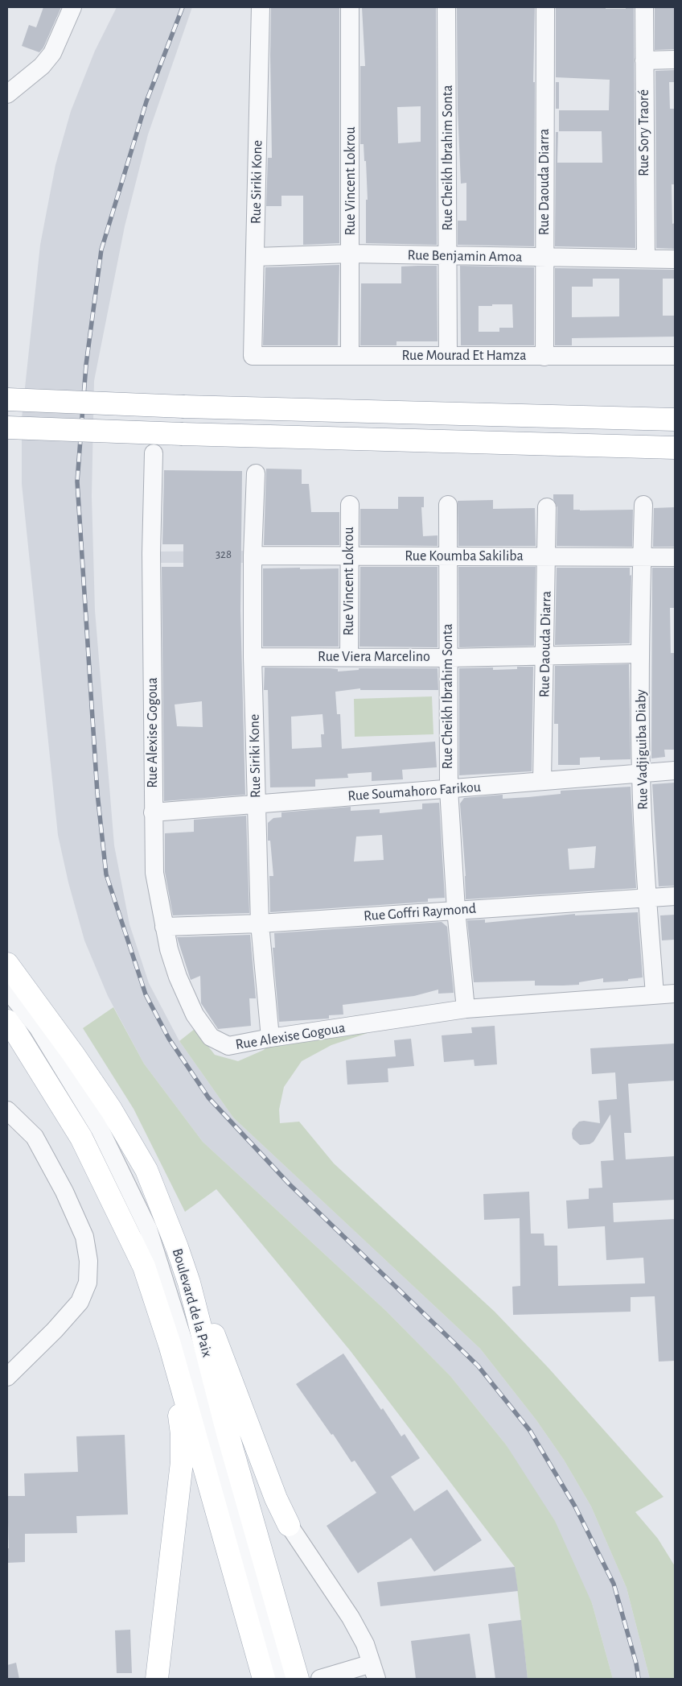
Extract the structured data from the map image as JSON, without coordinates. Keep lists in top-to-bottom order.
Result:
{
  "streets": {
    "main road": ["Boulevard de la Paix"],
    "street": [
      "Rue Sory Traoré",
      "Rue Cheikh Ibrahim Sonta",
      "Rue Vincent Lokrou",
      "Rue Siriki Kone",
      "Rue Daouda Diarra",
      "Rue Benjamin Amoa",
      "Rue Mourad Et Hamza",
      "Rue Koumba Sakiliba",
      "Rue Viera Marcelino",
      "Rue Alexise Gogoua",
      "Rue Vadjiguiba Diaby",
      "Rue Soumahoro Farikou",
      "Rue Goffri Raymond"
    ]
  },
  "crossings": [
    ["Rue Sory Traoré", "Rue Benjamin Amoa"],
    ["Rue Cheikh Ibrahim Sonta", "Rue Benjamin Amoa"],
    ["Rue Cheikh Ibrahim Sonta", "Rue Mourad Et Hamza"],
    ["Rue Cheikh Ibrahim Sonta", "Rue Koumba Sakiliba"],
    ["Rue Cheikh Ibrahim Sonta", "Rue Viera Marcelino"],
    ["Rue Cheikh Ibrahim Sonta", "Rue Alexise Gogoua"],
    ["Rue Cheikh Ibrahim Sonta", "Rue Soumahoro Farikou"],
    ["Rue Cheikh Ibrahim Sonta", "Rue Goffri Raymond"],
    ["Rue Vincent Lokrou", "Rue Benjamin Amoa"],
    ["Rue Vincent Lokrou", "Rue Mourad Et Hamza"],
    ["Rue Vincent Lokrou", "Rue Koumba Sakiliba"],
    ["Rue Vincent Lokrou", "Rue Viera Marcelino"],
    ["Rue Siriki Kone", "Rue Benjamin Amoa"],
    ["Rue Siriki Kone", "Rue Mourad Et Hamza"],
    ["Rue Siriki Kone", "Rue Koumba Sakiliba"],
    ["Rue Siriki Kone", "Rue Viera Marcelino"],
    ["Rue Siriki Kone", "Rue Alexise Gogoua"],
    ["Rue Siriki Kone", "Rue Soumahoro Farikou"],
    ["Rue Siriki Kone", "Rue Goffri Raymond"],
    ["Rue Daouda Diarra", "Rue Benjamin Amoa"],
    ["Rue Daouda Diarra", "Rue Mourad Et Hamza"],
    ["Rue Daouda Diarra", "Rue Koumba Sakiliba"],
    ["Rue Daouda Diarra", "Rue Viera Marcelino"],
    ["Rue Daouda Diarra", "Rue Soumahoro Farikou"],
    ["Rue Koumba Sakiliba", "Rue Vadjiguiba Diaby"],
    ["Rue Viera Marcelino", "Rue Vadjiguiba Diaby"],
    ["Rue Alexise Gogoua", "Rue Vadjiguiba Diaby"],
    ["Rue Alexise Gogoua", "Rue Soumahoro Farikou"],
    ["Rue Alexise Gogoua", "Rue Goffri Raymond"],
    ["Rue Vadjiguiba Diaby", "Rue Soumahoro Farikou"],
    ["Rue Vadjiguiba Diaby", "Rue Goffri Raymond"]
  ],
  "house_numbers": ["328"]
}
